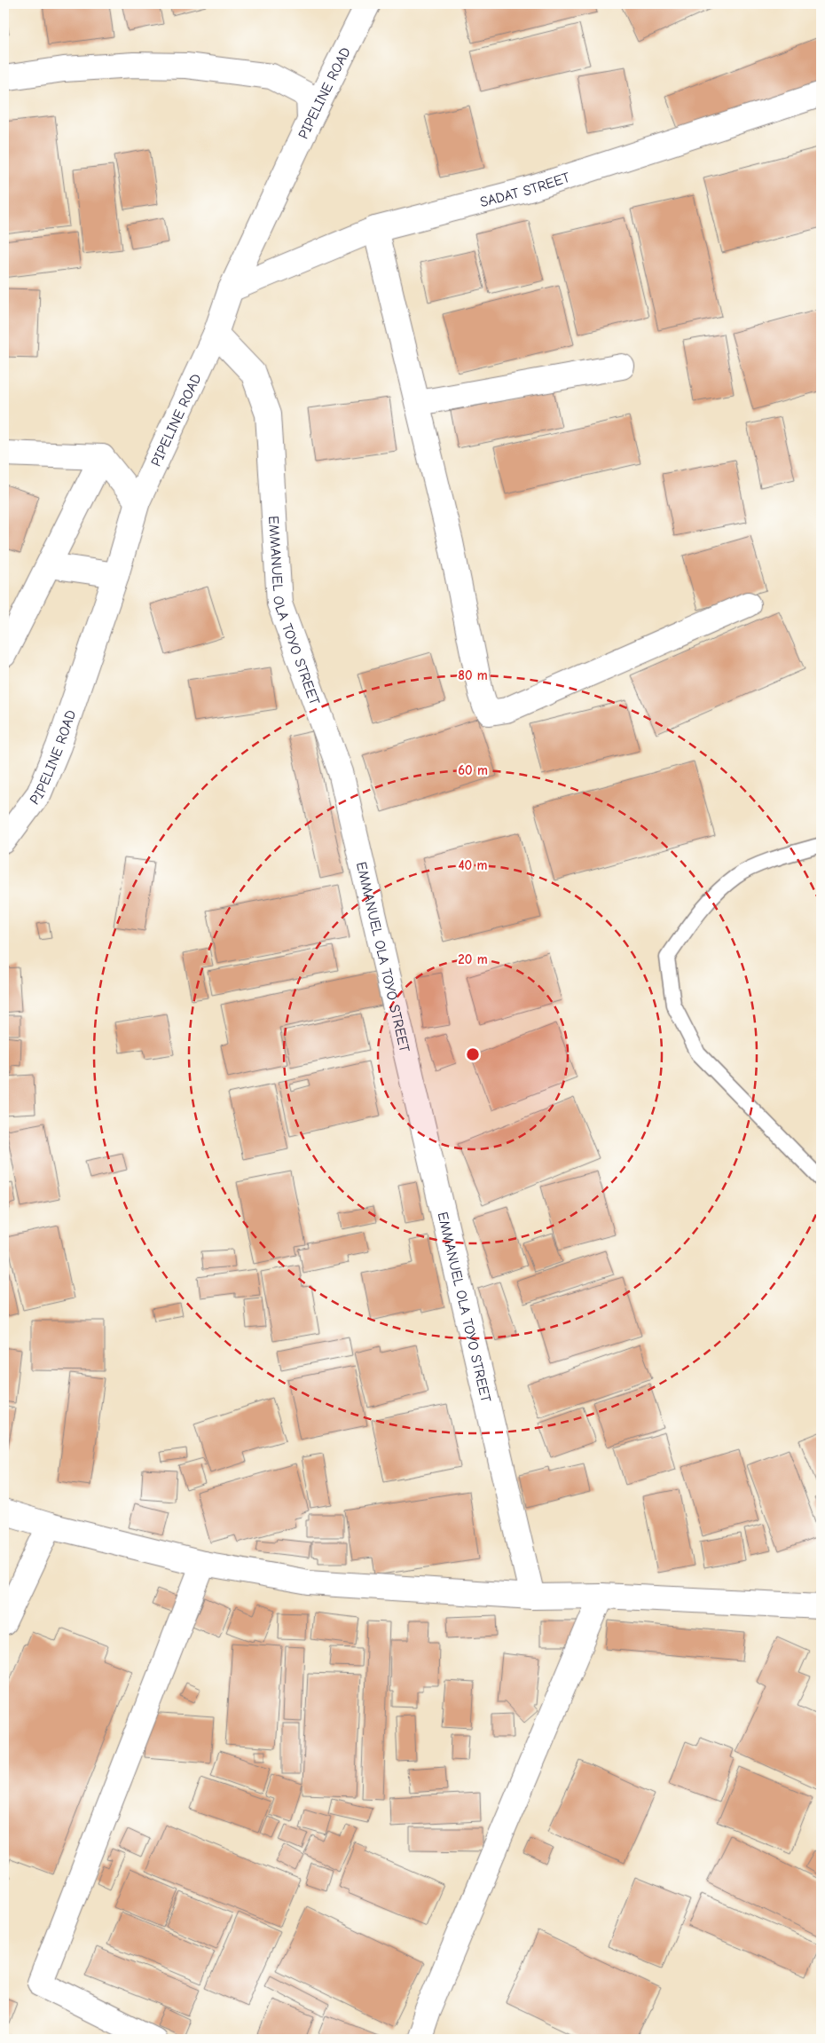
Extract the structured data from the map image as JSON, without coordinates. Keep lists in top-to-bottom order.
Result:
{
  "streets": {
    "street": ["PIPELINE ROAD", "SADAT STREET", "EMMANUEL OLA TOYO STREET"]
  },
  "crossings": [
    ["PIPELINE ROAD", "SADAT STREET"],
    ["PIPELINE ROAD", "EMMANUEL OLA TOYO STREET"]
  ],
  "rings": [
    "80 m",
    "60 m",
    "40 m",
    "20 m"
  ]
}
